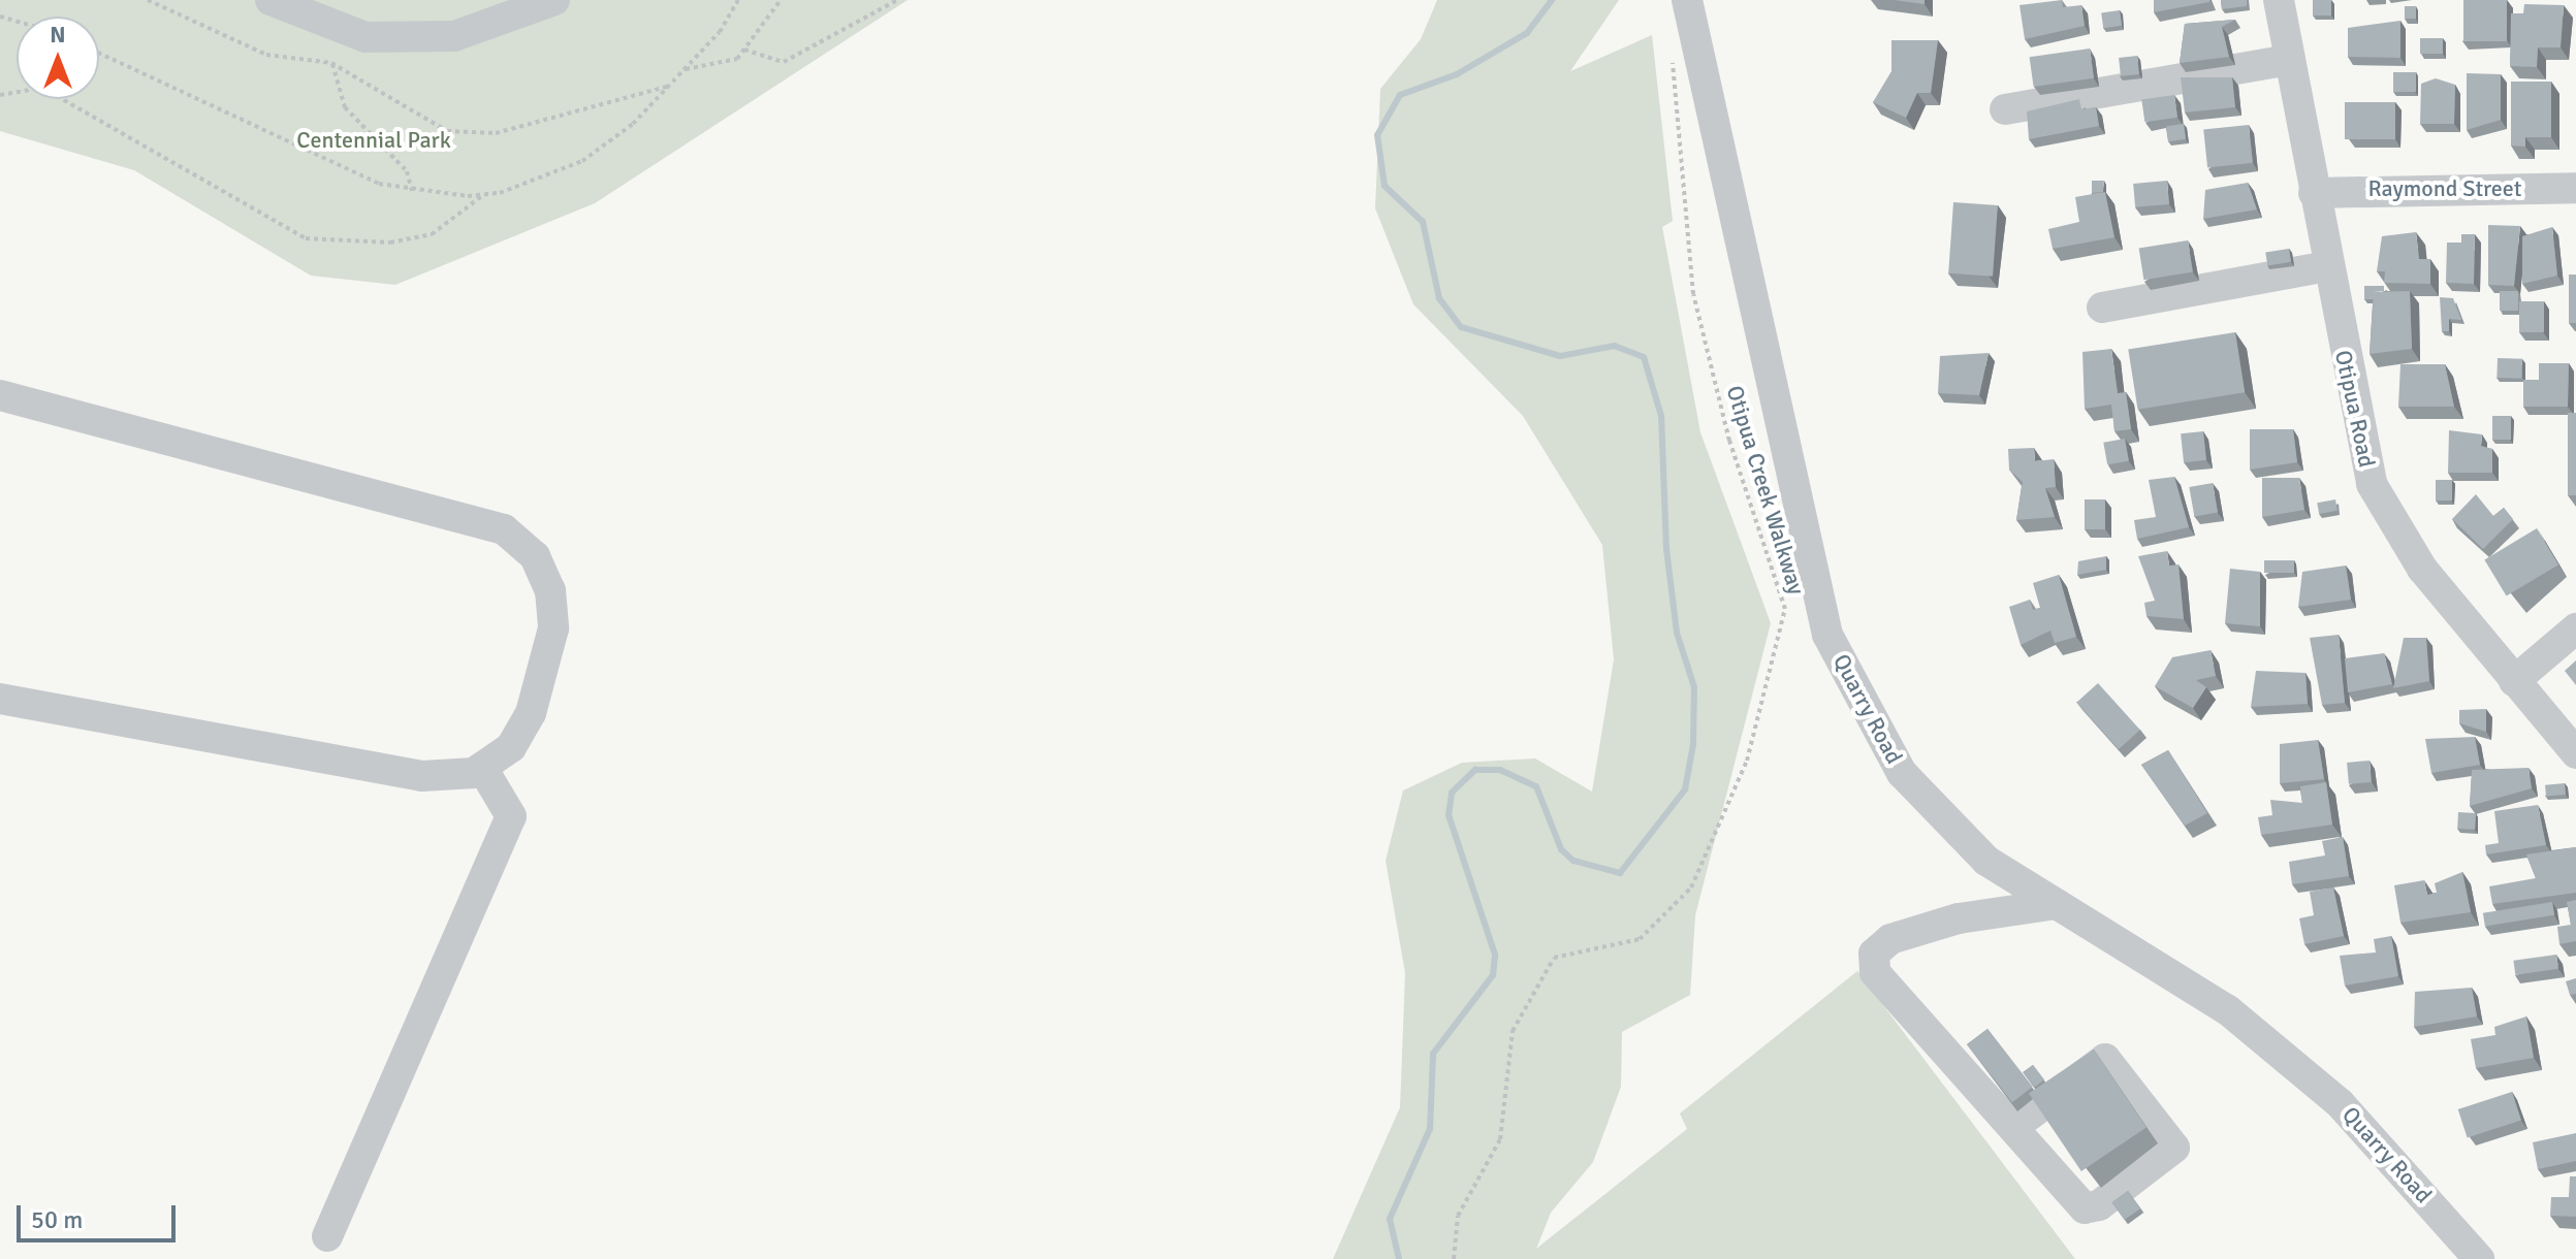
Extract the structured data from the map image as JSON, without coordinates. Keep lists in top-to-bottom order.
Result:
{
  "streets": {
    "street": ["Raymond Street", "Otipua Road", "Quarry Road"],
    "path": ["Otipua Creek Walkway"]
  },
  "crossings": [
    ["Raymond Street", "Otipua Road"]
  ],
  "parks": ["Centennial Park"],
  "scale_bar": "50 m",
  "north": "top"
}
